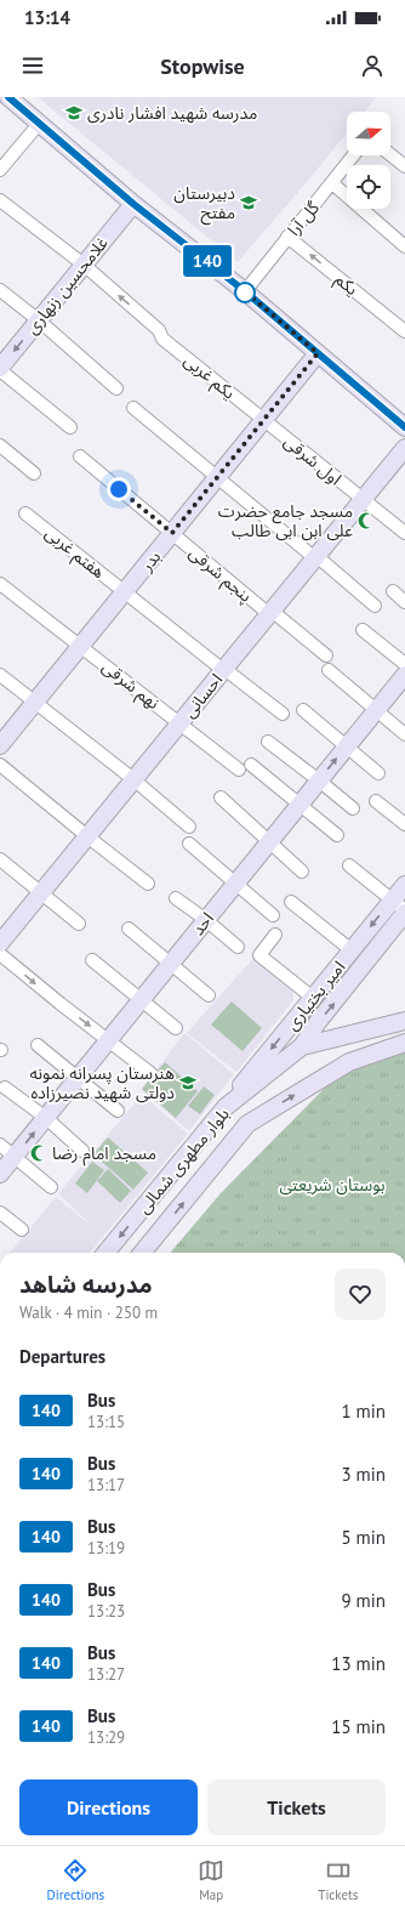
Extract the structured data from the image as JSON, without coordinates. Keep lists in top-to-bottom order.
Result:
{
  "streets": {
    "street": [
      "گل آرا",
      "یکم",
      "غلامحسین زنهاری",
      "یکم غربی",
      "اول شرقی",
      "هفتم غربی",
      "بدر",
      "پنجم شرقی",
      "نهم شرقی",
      "احسانی",
      "احد",
      "امیر بختیاری",
      "بلوار مطهری شمالی"
    ]
  },
  "crossings": [
    ["گل آرا", "یکم"],
    ["غلامحسین زنهاری", "یکم غربی"],
    ["یکم غربی", "اول شرقی"],
    ["یکم غربی", "بدر"],
    ["اول شرقی", "بدر"],
    ["اول شرقی", "احسانی"],
    ["هفتم غربی", "بدر"],
    ["هفتم غربی", "احسانی"],
    ["بدر", "پنجم شرقی"],
    ["بدر", "نهم شرقی"],
    ["پنجم شرقی", "احسانی"],
    ["نهم شرقی", "احسانی"],
    ["امیر بختیاری", "بلوار مطهری شمالی"]
  ],
  "parks": ["بوستان شریعتی"],
  "places": {
    "school or university": ["مدرسه شهید افشار نادری", "دبیرستان مفتح", "هنرستان پسرانه نمونه دولتی شهید نصیرزاده"],
    "mosque": ["مسجد جامع حضرت علی ابن ابی طالب", "مسجد امام رضا"]
  },
  "lines": ["bus line 140"],
  "north": "right",
  "page": {
    "status": "13:14",
    "header": "Stopwise",
    "on_map": "140",
    "heading": [
      ["مدرسه شاهد", "Walk · 4 min · 250 m"],
      "Departures"
    ],
    "list": [
      {
        "mark": "140",
        "name": "Bus",
        "note": "13:15",
        "value": "1 min"
      },
      {
        "mark": "140",
        "name": "Bus",
        "note": "13:17",
        "value": "3 min"
      },
      {
        "mark": "140",
        "name": "Bus",
        "note": "13:19",
        "value": "5 min"
      },
      {
        "mark": "140",
        "name": "Bus",
        "note": "13:23",
        "value": "9 min"
      },
      {
        "mark": "140",
        "name": "Bus",
        "note": "13:27",
        "value": "13 min"
      },
      {
        "mark": "140",
        "name": "Bus",
        "note": "13:29",
        "value": "15 min"
      }
    ],
    "buttons": ["Directions", "Tickets"],
    "tabs": ["Directions", "Map", "Tickets"]
  }
}
